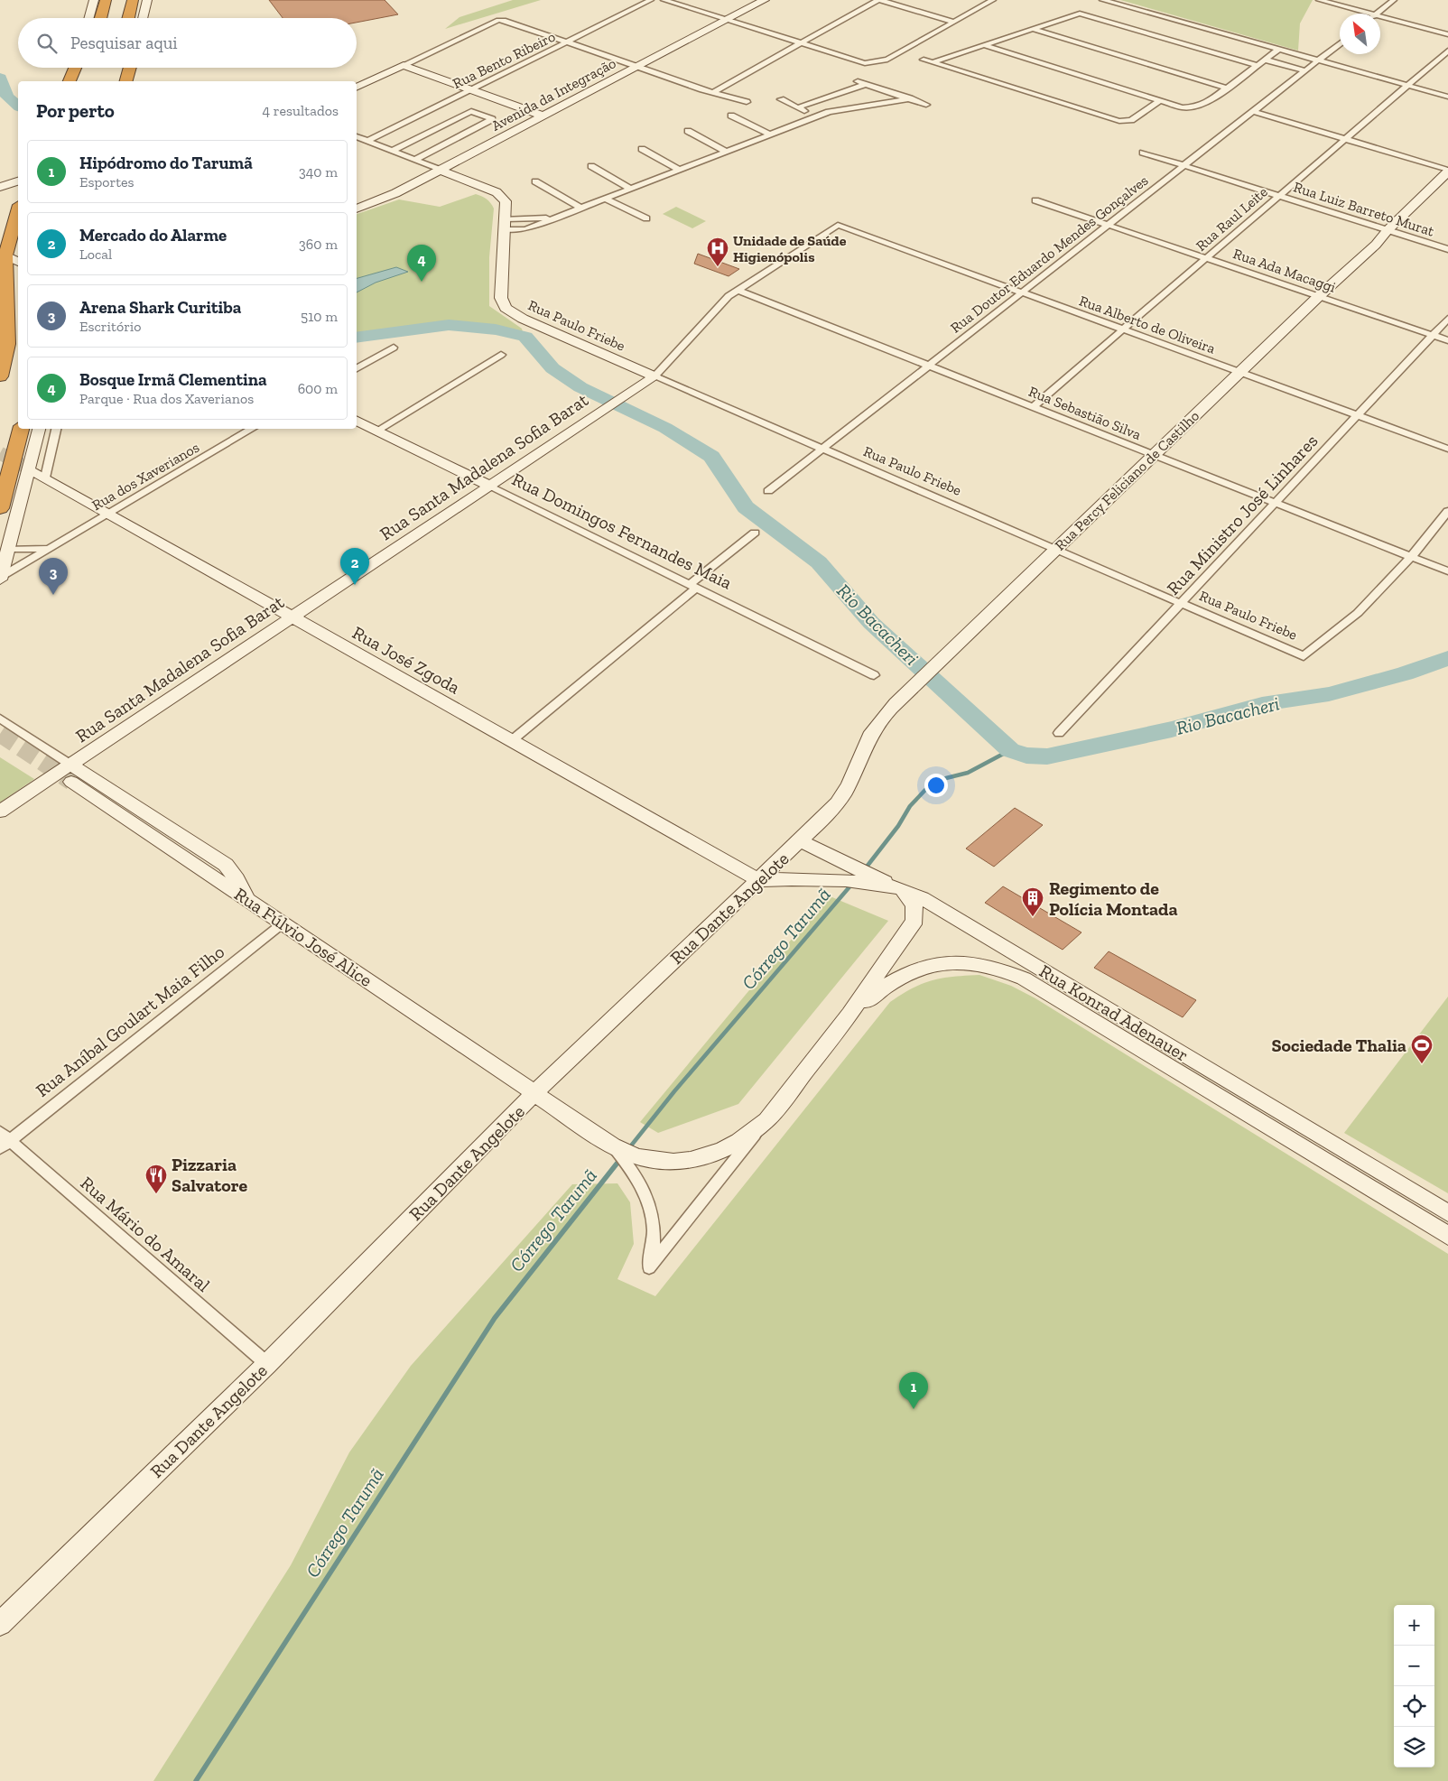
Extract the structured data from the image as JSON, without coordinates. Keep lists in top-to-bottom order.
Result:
{
  "streets": {
    "main road": [
      "Avenida da Integração",
      "Rua Paulo Friebe",
      "Rua Santa Madalena Sofia Barat",
      "Rua Percy Feliciano de Castilho",
      "Rua Domingos Fernandes Maia",
      "Rua José Zgoda",
      "Rua Dante Angelote",
      "Rua Fúlvio José Alice",
      "Rua Konrad Adenauer"
    ],
    "street": [
      "Rua Bento Ribeiro",
      "Rua Luiz Barreto Murat",
      "Rua Raul Leite",
      "Rua Doutor Eduardo Mendes Gonçalves",
      "Rua Ada Macaggi",
      "Rua Alberto de Oliveira",
      "Rua Sebastião Silva",
      "Rua dos Xaverianos",
      "Rua Ministro José Linhares",
      "Rua Aníbal Goulart Maia Filho",
      "Rua Mário do Amaral"
    ]
  },
  "crossings": [
    ["Rua Luiz Barreto Murat", "Rua Raul Leite"],
    ["Rua Luiz Barreto Murat", "Rua Doutor Eduardo Mendes Gonçalves"],
    ["Rua Luiz Barreto Murat", "Rua Percy Feliciano de Castilho"],
    ["Rua Raul Leite", "Rua Ada Macaggi"],
    ["Rua Raul Leite", "Rua Alberto de Oliveira"],
    ["Rua Raul Leite", "Rua Sebastião Silva"],
    ["Rua Doutor Eduardo Mendes Gonçalves", "Rua Ada Macaggi"],
    ["Rua Doutor Eduardo Mendes Gonçalves", "Rua Alberto de Oliveira"],
    ["Rua Doutor Eduardo Mendes Gonçalves", "Rua Paulo Friebe"],
    ["Rua Doutor Eduardo Mendes Gonçalves", "Rua Sebastião Silva"],
    ["Rua Ada Macaggi", "Rua Percy Feliciano de Castilho"],
    ["Rua Ada Macaggi", "Rua Ministro José Linhares"],
    ["Rua Alberto de Oliveira", "Rua Santa Madalena Sofia Barat"],
    ["Rua Alberto de Oliveira", "Rua Percy Feliciano de Castilho"],
    ["Rua Alberto de Oliveira", "Rua Ministro José Linhares"],
    ["Rua Paulo Friebe", "Rua Sebastião Silva"],
    ["Rua Paulo Friebe", "Rua Santa Madalena Sofia Barat"],
    ["Rua Paulo Friebe", "Rua Percy Feliciano de Castilho"],
    ["Rua Paulo Friebe", "Rua Ministro José Linhares"],
    ["Rua Sebastião Silva", "Rua Santa Madalena Sofia Barat"],
    ["Rua Sebastião Silva", "Rua Percy Feliciano de Castilho"],
    ["Rua Sebastião Silva", "Rua Ministro José Linhares"],
    ["Rua Santa Madalena Sofia Barat", "Rua Domingos Fernandes Maia"],
    ["Rua Santa Madalena Sofia Barat", "Rua José Zgoda"],
    ["Rua dos Xaverianos", "Rua José Zgoda"],
    ["Rua Percy Feliciano de Castilho", "Rua Dante Angelote"],
    ["Rua José Zgoda", "Rua Dante Angelote"],
    ["Rua José Zgoda", "Rua Konrad Adenauer"],
    ["Rua Dante Angelote", "Rua Fúlvio José Alice"],
    ["Rua Dante Angelote", "Rua Konrad Adenauer"],
    ["Rua Dante Angelote", "Rua Mário do Amaral"],
    ["Rua Fúlvio José Alice", "Rua Aníbal Goulart Maia Filho"],
    ["Rua Aníbal Goulart Maia Filho", "Rua Mário do Amaral"]
  ],
  "water": ["Rio Bacacheri", "Córrego Tarumã"],
  "places": {
    "hospital": ["Unidade de Saúde Higienópolis"],
    "building": ["Regimento de Polícia Montada"],
    "sports": ["Sociedade Thalia"],
    "restaurant": ["Pizzaria Salvatore"]
  },
  "north": "top left",
  "page": {
    "search": "Pesquisar aqui",
    "heading": ["Por perto", "4 resultados"],
    "list": [
      {
        "mark": "1",
        "name": "Hipódromo do Tarumã",
        "note": "Esportes",
        "value": "340 m"
      },
      {
        "mark": "2",
        "name": "Mercado do Alarme",
        "note": "Local",
        "value": "360 m"
      },
      {
        "mark": "3",
        "name": "Arena Shark Curitiba",
        "note": "Escritório",
        "value": "510 m"
      },
      {
        "mark": "4",
        "name": "Bosque Irmã Clementina",
        "note": "Parque · Rua dos Xaverianos",
        "value": "600 m"
      }
    ],
    "pins": [
      "4",
      "2",
      "3",
      "1"
    ],
    "map_buttons": ["+", "−"]
  }
}
